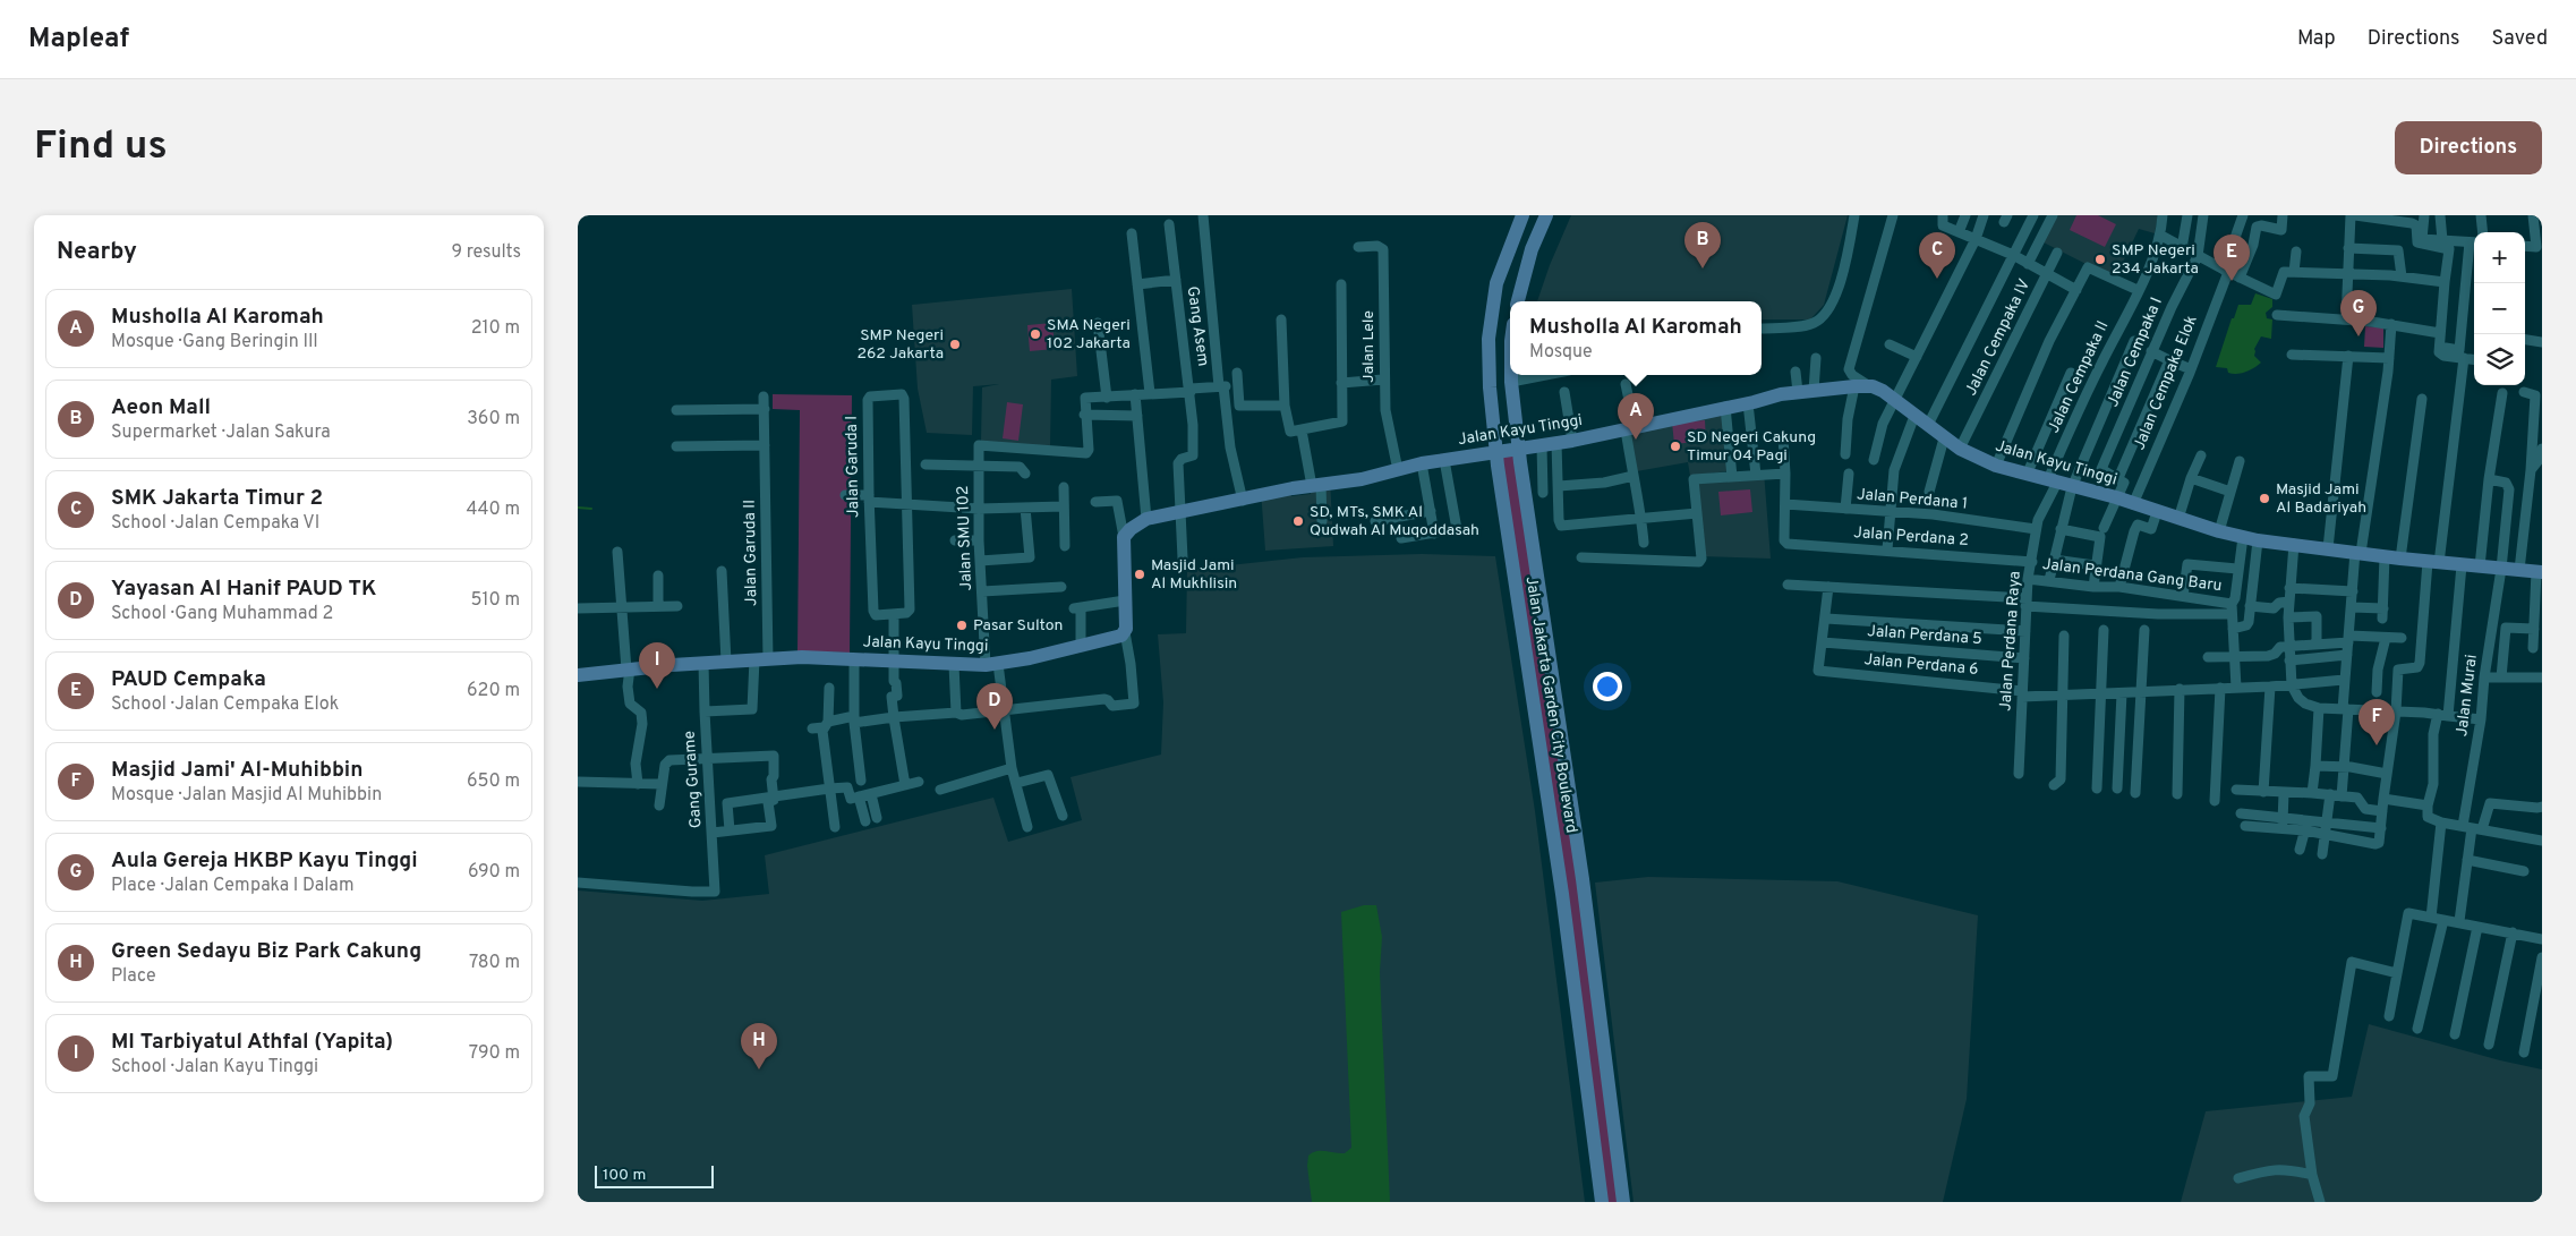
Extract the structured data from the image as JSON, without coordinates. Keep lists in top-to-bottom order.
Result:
{
  "streets": {
    "street": [
      "Gang Asem",
      "Jalan Cempaka IV",
      "Jalan Lele",
      "Jalan Cempaka I",
      "Jalan Cempaka II",
      "Jalan Cempaka Elok",
      "Jalan Kayu Tinggi",
      "Jalan Garuda I",
      "Jalan Perdana 1",
      "Jalan Perdana 2",
      "Jalan SMU 102",
      "Jalan Garuda II",
      "Jalan Perdana Gang Baru",
      "Jalan Perdana 5",
      "Jalan Perdana Raya",
      "Jalan Perdana 6",
      "Jalan Murai",
      "Jalan Jakarta Garden City Boulevard",
      "Gang Gurame"
    ]
  },
  "crossings": [
    ["Gang Asem", "Jalan Kayu Tinggi"],
    ["Jalan Cempaka IV", "Jalan Kayu Tinggi"],
    ["Jalan Lele", "Jalan Kayu Tinggi"],
    ["Jalan Cempaka II", "Jalan Kayu Tinggi"],
    ["Jalan Cempaka II", "Jalan Perdana Raya"],
    ["Jalan Cempaka Elok", "Jalan Kayu Tinggi"],
    ["Jalan Kayu Tinggi", "Jalan SMU 102"],
    ["Jalan Kayu Tinggi", "Jalan Garuda II"],
    ["Jalan Kayu Tinggi", "Jalan Perdana Raya"],
    ["Jalan Kayu Tinggi", "Jalan Murai"],
    ["Jalan Kayu Tinggi", "Gang Gurame"],
    ["Jalan Perdana 1", "Jalan Perdana 2"],
    ["Jalan Perdana 1", "Jalan Perdana Raya"],
    ["Jalan Perdana 2", "Jalan Perdana Raya"],
    ["Jalan Garuda II", "Gang Gurame"],
    ["Jalan Perdana Gang Baru", "Jalan Perdana Raya"],
    ["Jalan Perdana 5", "Jalan Perdana Raya"],
    ["Jalan Perdana 5", "Jalan Perdana 6"],
    ["Jalan Perdana Raya", "Jalan Perdana 6"]
  ],
  "places": [
    "SMP Negeri 234 Jakarta",
    "SMA Negeri 102 Jakarta",
    "SMP Negeri 262 Jakarta",
    "SD Negeri Cakung Timur 04 Pagi",
    "Masjid Jami Al Badariyah",
    "SD, MTs, SMK Al Qudwah Al Muqoddasah",
    "Masjid Jami Al Mukhlisin",
    "Pasar Sulton"
  ],
  "scale_bar": "100 m",
  "page": {
    "header": "Mapleaf",
    "nav": ["Map", "Directions", "Saved"],
    "buttons": "Directions",
    "title": "Find us",
    "heading": ["Nearby", "9 results"],
    "pins": [
      "B",
      "C",
      "E",
      "G",
      "A",
      "I",
      "D",
      "F",
      "H"
    ],
    "map_buttons": ["+", "−"],
    "list": [
      {
        "mark": "A",
        "name": "Musholla Al Karomah",
        "note": "Mosque · Gang Beringin III",
        "value": "210 m"
      },
      {
        "mark": "B",
        "name": "Aeon Mall",
        "note": "Supermarket · Jalan Sakura",
        "value": "360 m"
      },
      {
        "mark": "C",
        "name": "SMK Jakarta Timur 2",
        "note": "School · Jalan Cempaka VI",
        "value": "440 m"
      },
      {
        "mark": "D",
        "name": "Yayasan Al Hanif PAUD TK",
        "note": "School · Gang Muhammad 2",
        "value": "510 m"
      },
      {
        "mark": "E",
        "name": "PAUD Cempaka",
        "note": "School · Jalan Cempaka Elok",
        "value": "620 m"
      },
      {
        "mark": "F",
        "name": "Masjid Jami' Al-Muhibbin",
        "note": "Mosque · Jalan Masjid Al Muhibbin",
        "value": "650 m"
      },
      {
        "mark": "G",
        "name": "Aula Gereja HKBP Kayu Tinggi",
        "note": "Place · Jalan Cempaka I Dalam",
        "value": "690 m"
      },
      {
        "mark": "H",
        "name": "Green Sedayu Biz Park Cakung",
        "note": "Place",
        "value": "780 m"
      },
      {
        "mark": "I",
        "name": "MI Tarbiyatul Athfal (Yapita)",
        "note": "School · Jalan Kayu Tinggi",
        "value": "790 m"
      }
    ],
    "popup": ["Musholla Al Karomah", "Mosque"],
    "scale": "100 m"
  }
}
